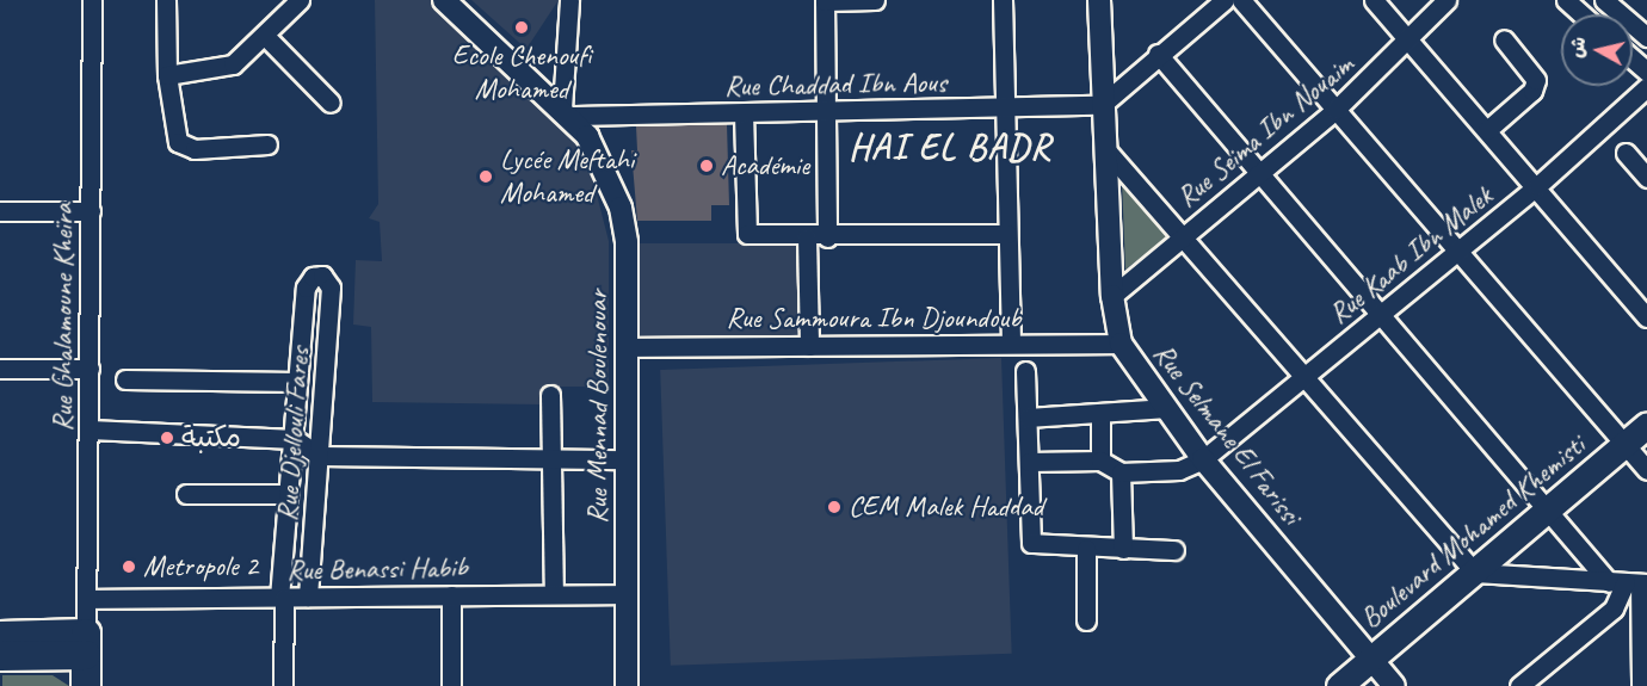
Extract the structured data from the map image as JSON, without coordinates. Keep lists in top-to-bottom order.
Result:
{
  "streets": {
    "main road": ["Boulevard Mohamed Khemisti"],
    "street": [
      "Rue Chaddad Ibn Aous",
      "Rue Seima Ibn Nouaim",
      "Rue Kaab Ibn Malek",
      "Rue Ghalamoune Kheïra",
      "Rue Sammoura Ibn Djoundoub",
      "Rue Mennad Boulenouar",
      "Rue Djellouli Fares",
      "Rue Selmane El Farissi",
      "Rue Benassi Habib"
    ]
  },
  "crossings": [
    ["Rue Chaddad Ibn Aous", "Rue Mennad Boulenouar"],
    ["Rue Chaddad Ibn Aous", "Rue Selmane El Farissi"],
    ["Rue Seima Ibn Nouaim", "Rue Selmane El Farissi"],
    ["Rue Kaab Ibn Malek", "Rue Selmane El Farissi"],
    ["Rue Ghalamoune Kheïra", "Rue Benassi Habib"],
    ["Rue Sammoura Ibn Djoundoub", "Rue Mennad Boulenouar"],
    ["Rue Sammoura Ibn Djoundoub", "Rue Selmane El Farissi"],
    ["Rue Mennad Boulenouar", "Rue Benassi Habib"],
    ["Rue Djellouli Fares", "Rue Benassi Habib"],
    ["Rue Selmane El Farissi", "Boulevard Mohamed Khemisti"]
  ],
  "districts": ["HAI EL BADR"],
  "places": [
    "Ecole Chenoufi Mohamed",
    "Académie",
    "Lycée Meftahi Mohamed",
    "مكتبة",
    "CEM Malek Haddad",
    "Metropole 2"
  ],
  "north": "left"
}
